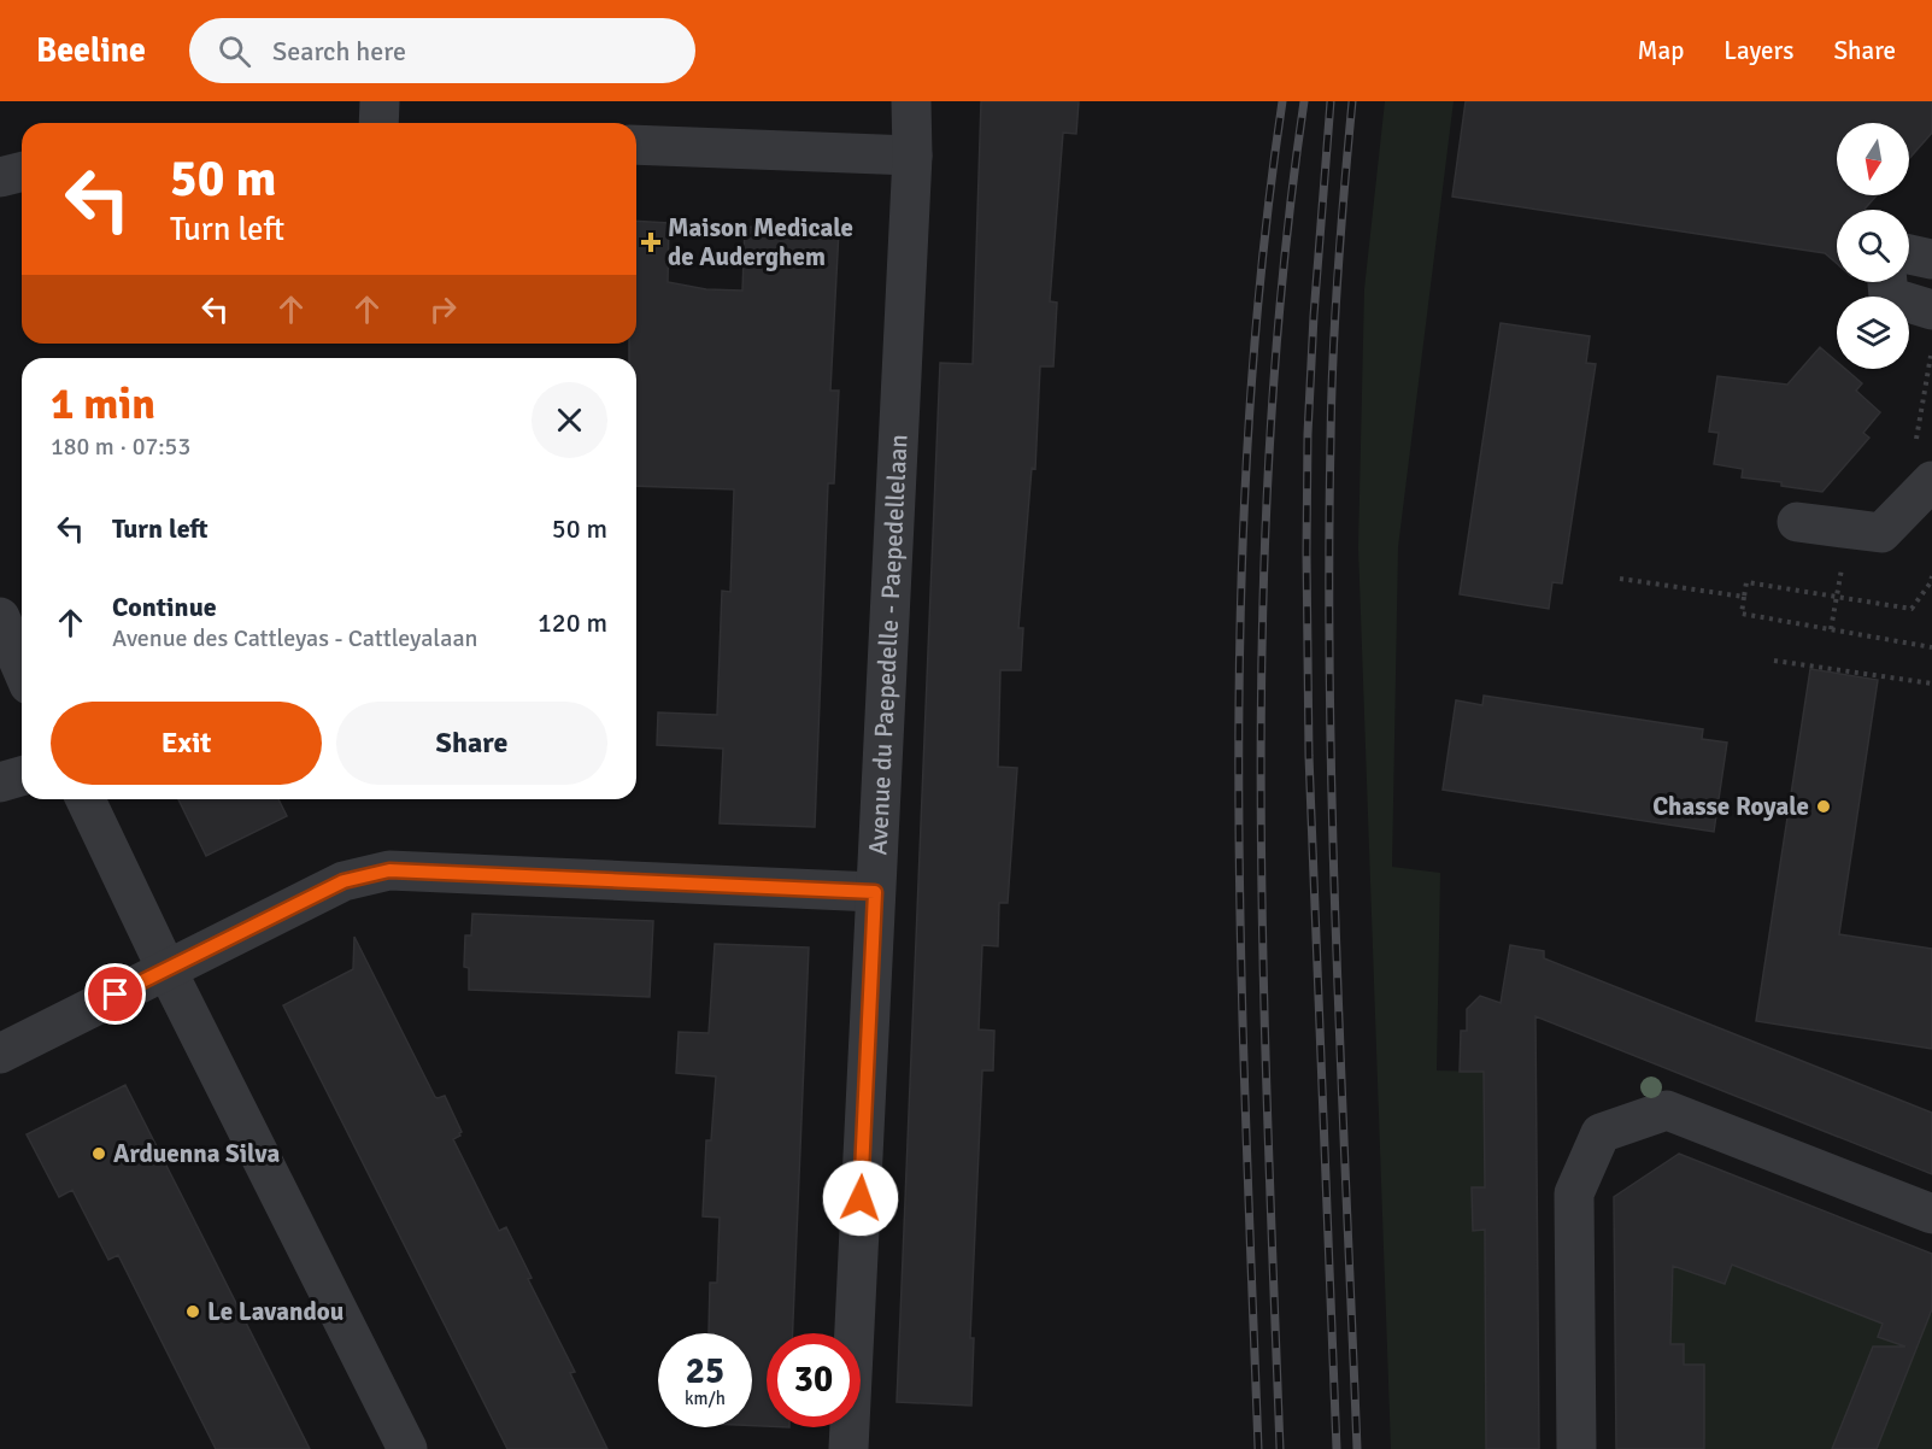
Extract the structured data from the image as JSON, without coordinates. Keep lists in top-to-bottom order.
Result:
{
  "streets": {
    "street": ["Avenue du Paepedelle - Paepedellelaan"]
  },
  "places": {
    "health": ["Maison Medicale de Auderghem"],
    "other": ["Chasse Royale", "Arduenna Silva", "Le Lavandou"]
  },
  "north": "bottom",
  "page": {
    "header": "Beeline",
    "search": "Search here",
    "nav": ["Map", "Layers", "Share"],
    "turn": ["50 m", "Turn left"],
    "heading": ["1 min", "180 m · 07:53"],
    "list": [
      {
        "name": "Turn left",
        "value": "50 m"
      },
      {
        "name": "Continue",
        "note": "Avenue des Cattleyas - Cattleyalaan",
        "value": "120 m"
      }
    ],
    "buttons": ["Exit", "Share"],
    "speed": "25 km/h",
    "limit": "30"
  }
}
